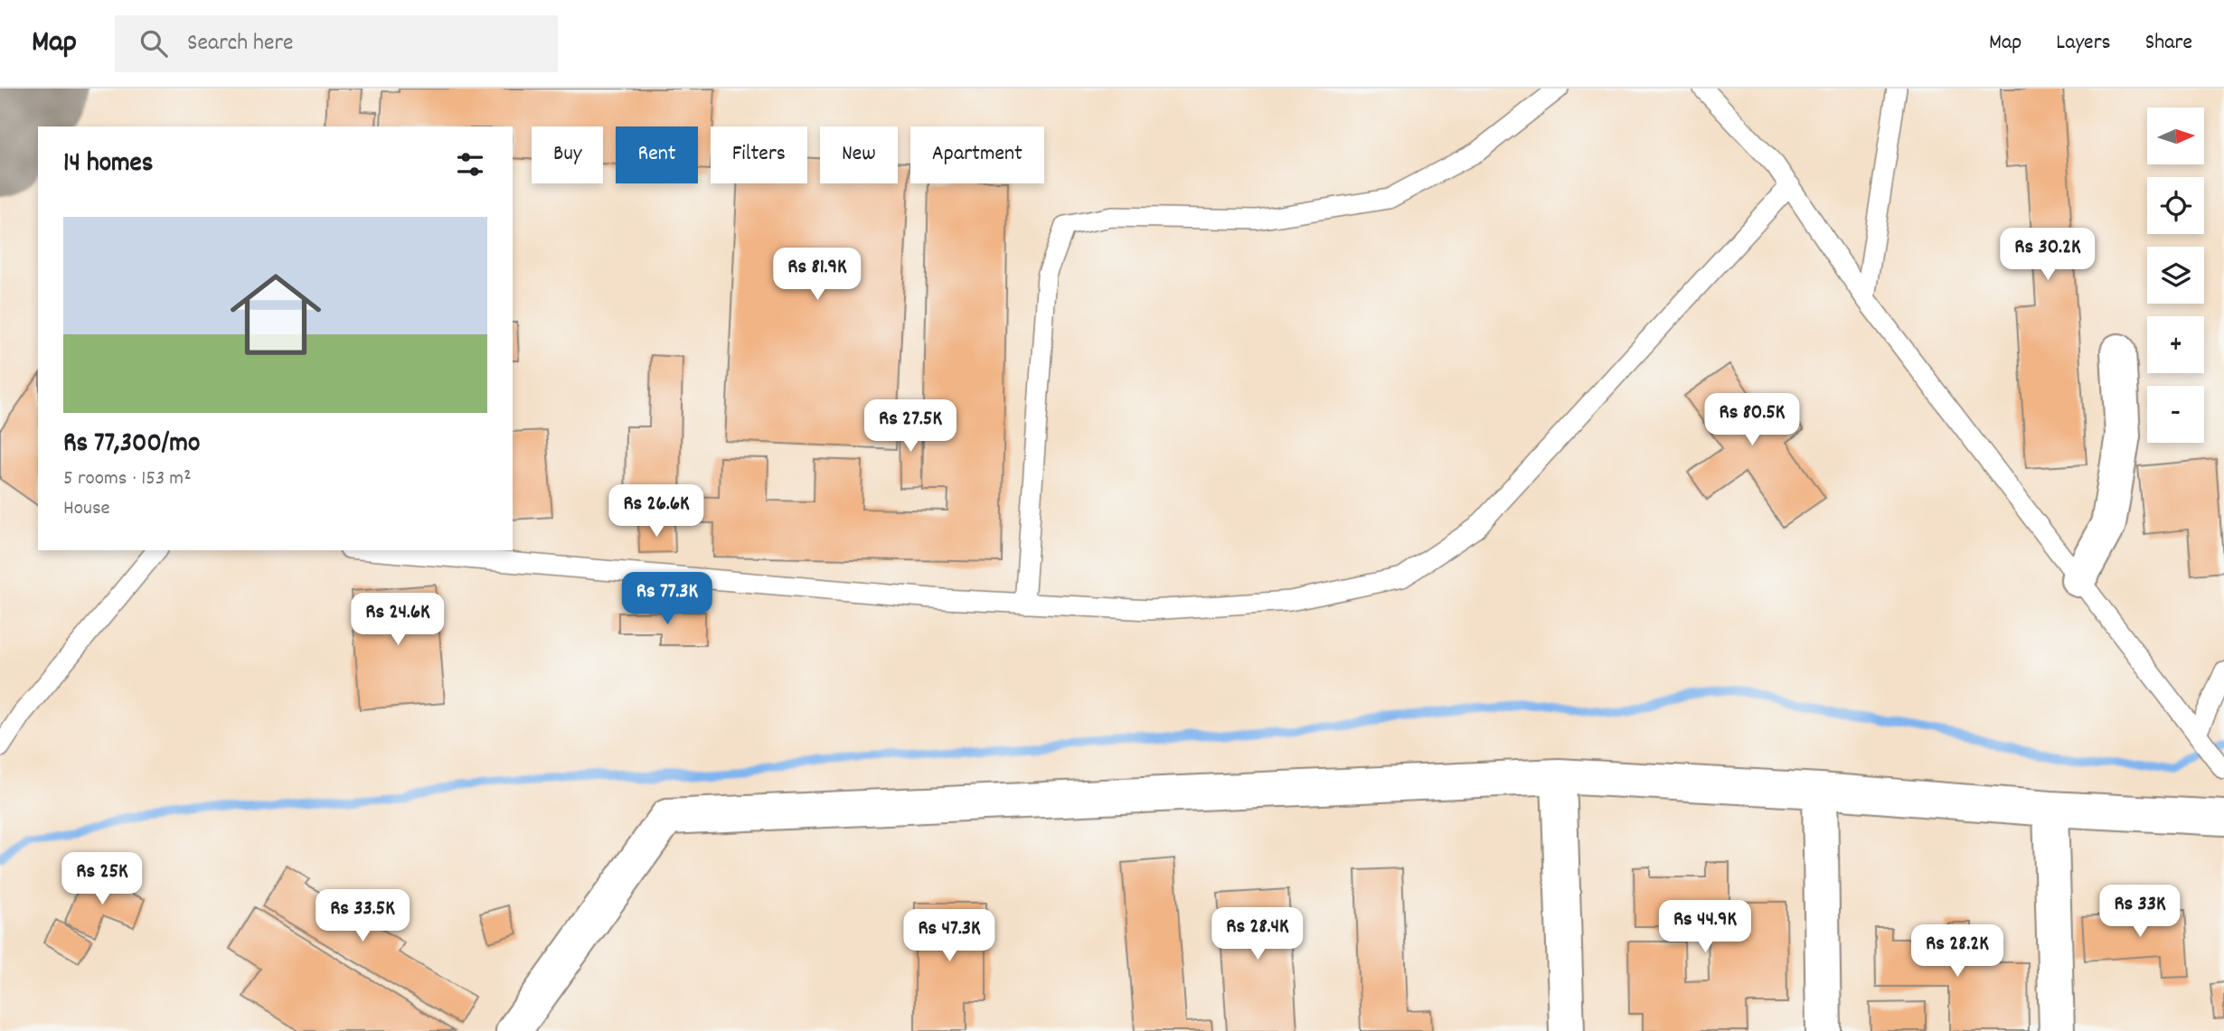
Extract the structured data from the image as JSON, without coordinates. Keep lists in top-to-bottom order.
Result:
{
  "north": "right",
  "page": {
    "header": "Map",
    "search": "Search here",
    "nav": ["Map", "Layers", "Share"],
    "map_buttons": ["+", "−"],
    "chip": [
      "Buy",
      "Rent",
      "Filters",
      "New",
      "Apartment"
    ],
    "heading": "14 homes",
    "list": [
      {
        "name": "Rs 77,300/mo",
        "note": "5 rooms · 153 m² · House"
      }
    ],
    "price": [
      "Rs 30.2K",
      "Rs 81.9K",
      "Rs 80.5K",
      "Rs 27.5K",
      "Rs 26.6K",
      "Rs 77.3K",
      "Rs 24.6K",
      "Rs 25K",
      "Rs 33K",
      "Rs 33.5K",
      "Rs 44.9K",
      "Rs 28.4K",
      "Rs 47.3K",
      "Rs 28.2K"
    ]
  }
}
